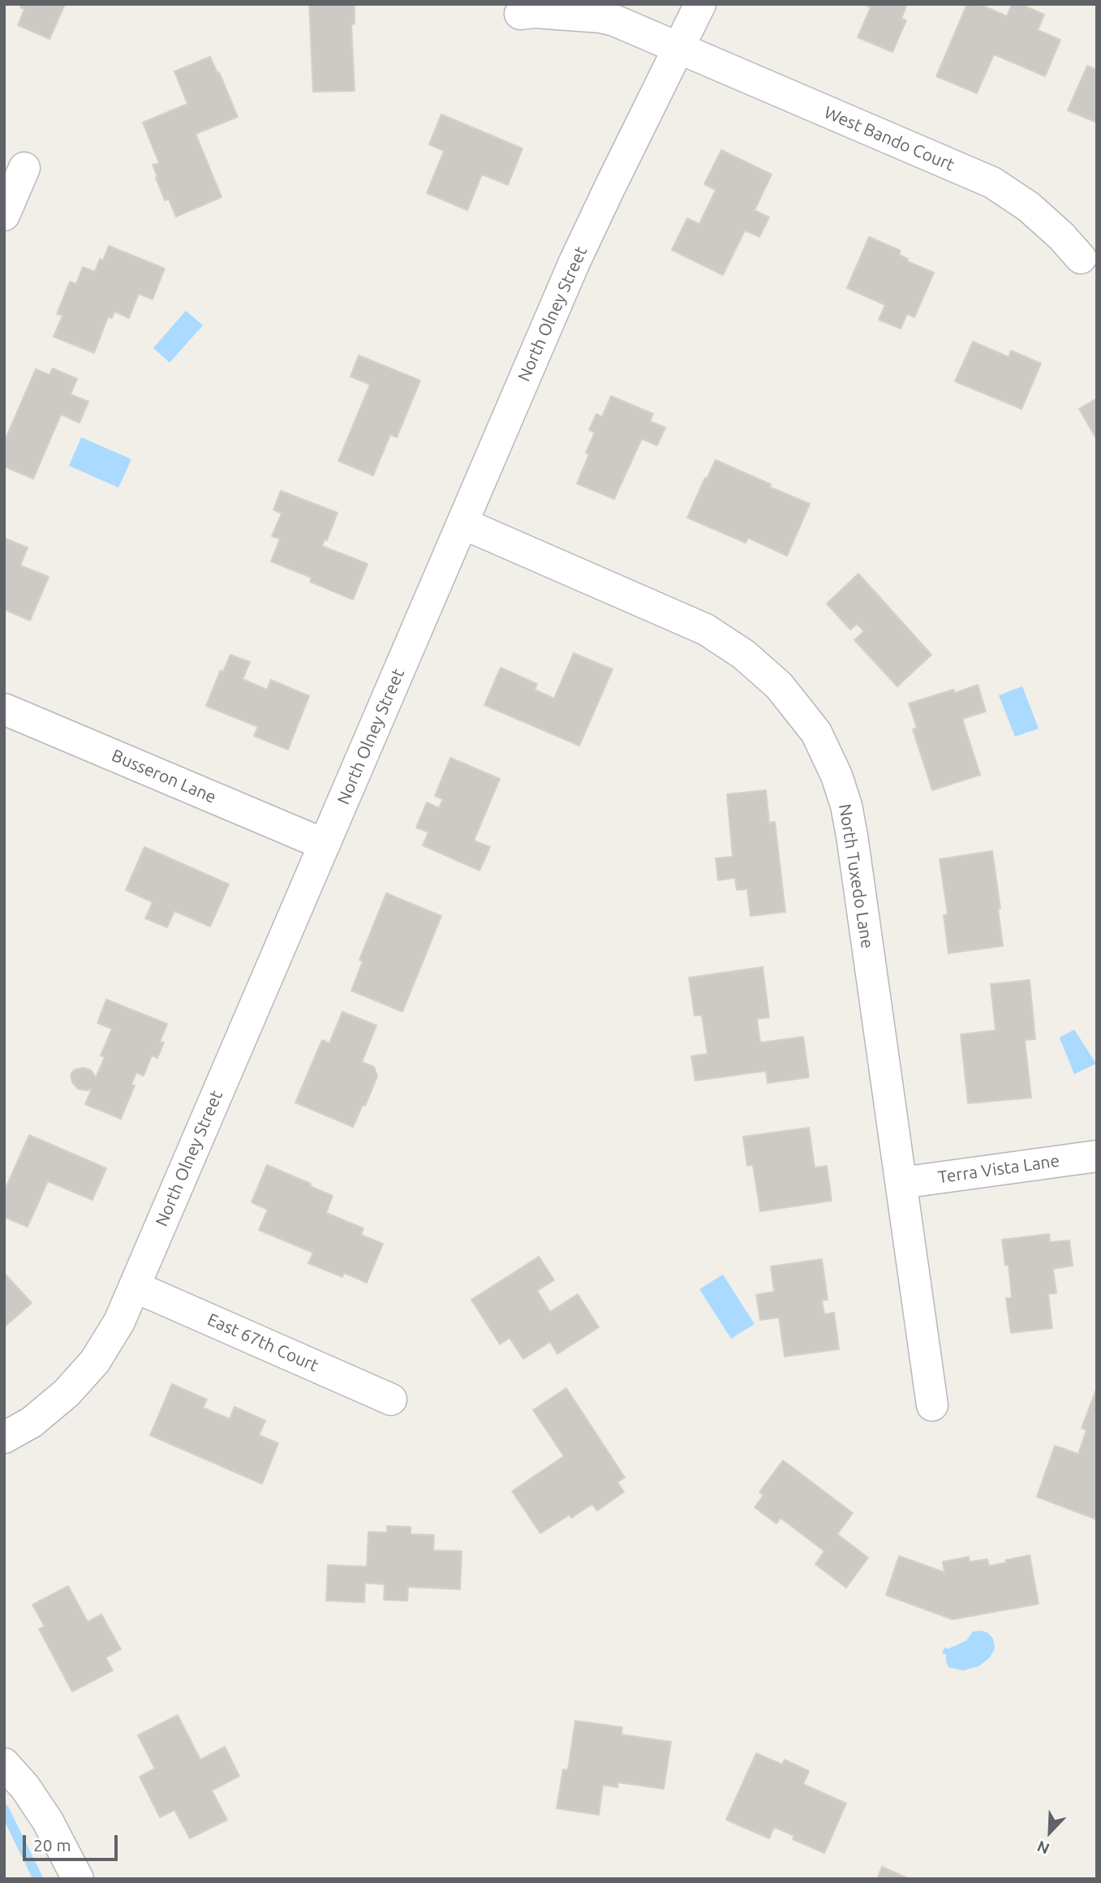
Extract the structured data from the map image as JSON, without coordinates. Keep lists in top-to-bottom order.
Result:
{
  "streets": {
    "street": [
      "West Bando Court",
      "North Olney Street",
      "Busseron Lane",
      "North Tuxedo Lane",
      "Terra Vista Lane",
      "East 67th Court"
    ]
  },
  "crossings": [
    ["West Bando Court", "North Olney Street"],
    ["North Olney Street", "Busseron Lane"],
    ["North Olney Street", "North Tuxedo Lane"],
    ["North Olney Street", "East 67th Court"],
    ["North Tuxedo Lane", "Terra Vista Lane"]
  ],
  "scale_bar": "20 m",
  "north": "bottom left"
}
